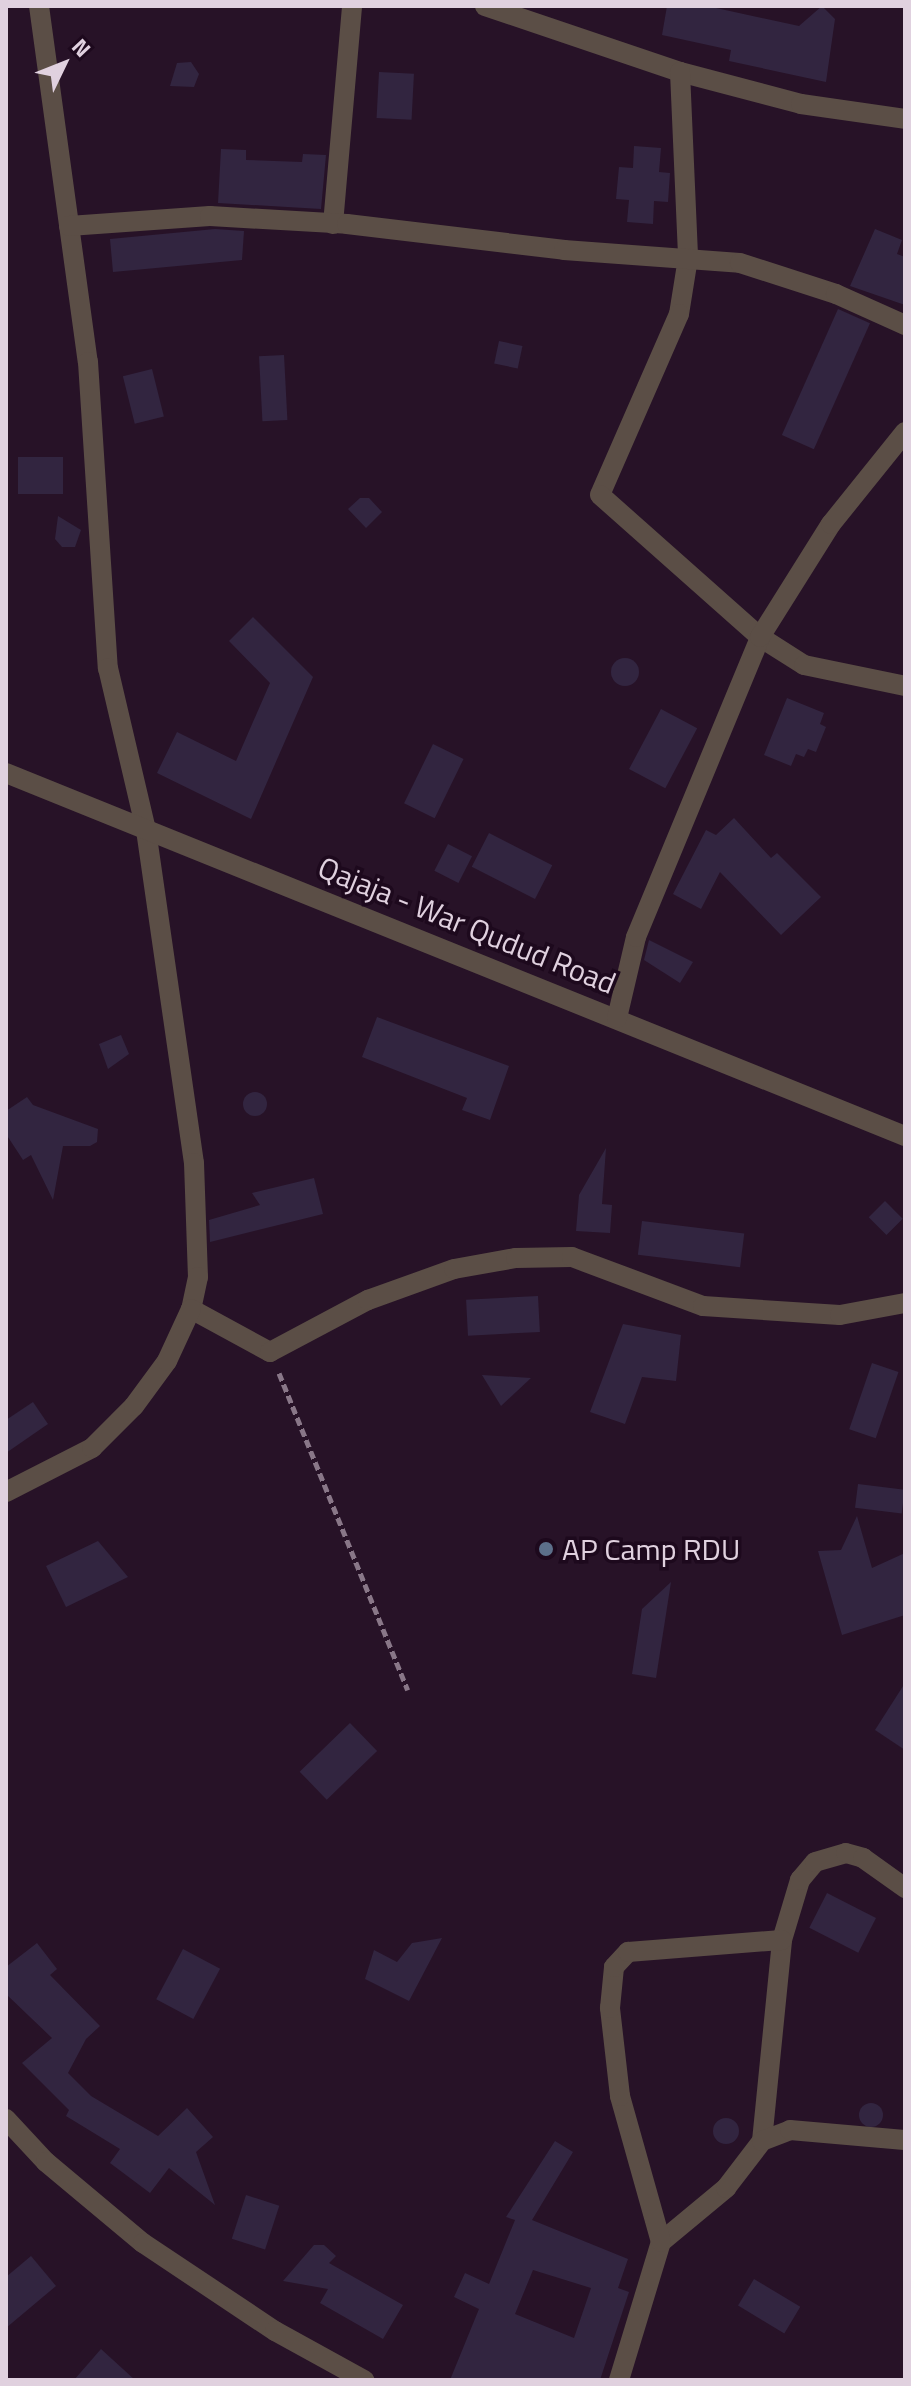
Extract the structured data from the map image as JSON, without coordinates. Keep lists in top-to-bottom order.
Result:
{
  "streets": {
    "street": ["Qajaja - War Qudud Road"]
  },
  "places": ["AP Camp RDU"],
  "north": "top right"
}
